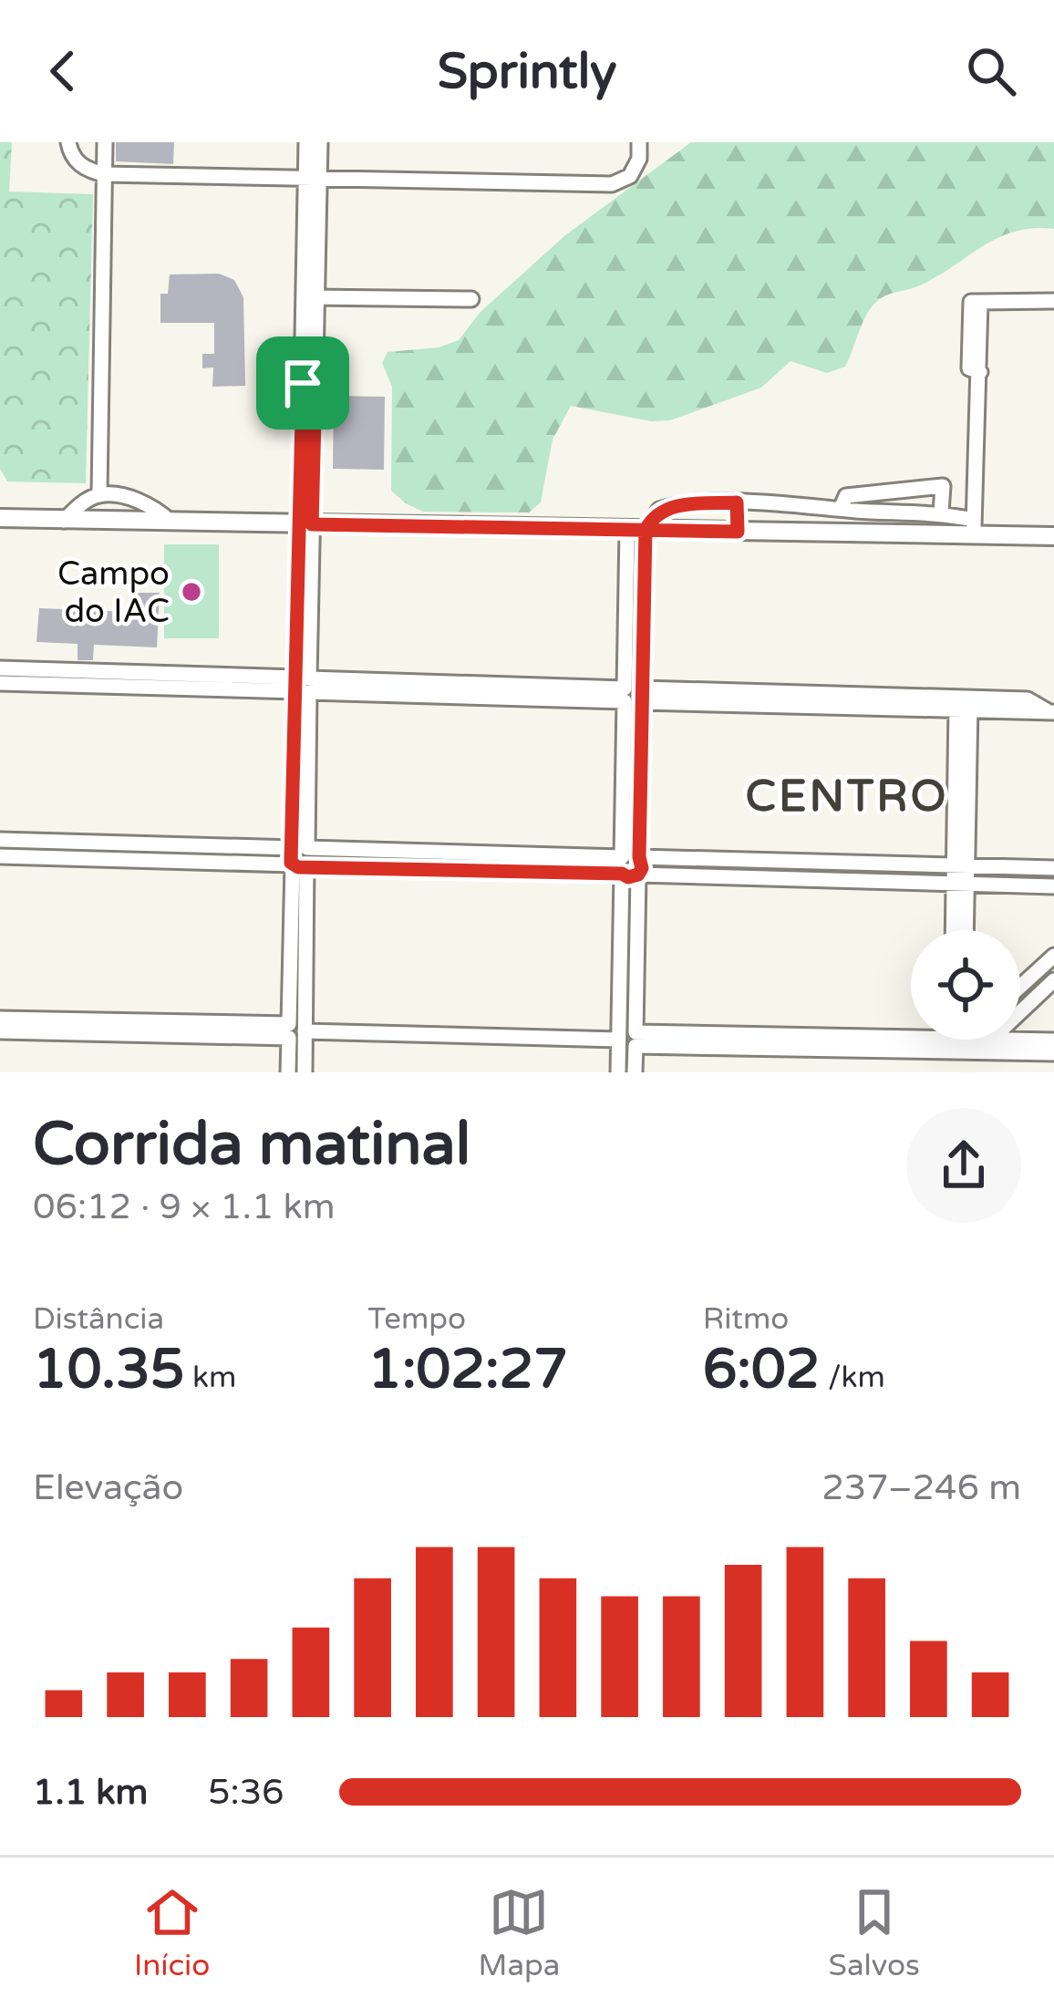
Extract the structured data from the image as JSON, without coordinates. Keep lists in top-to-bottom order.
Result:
{
  "districts": ["CENTRO"],
  "places": ["Campo do IAC"],
  "page": {
    "header": "Sprintly",
    "heading": ["Corrida matinal", "06:12 · 9 × 1.1 km"],
    "stats": [
      ["Distância", "10.35 km"],
      ["Tempo", "1:02:27"],
      ["Ritmo", "6:02 /km"]
    ],
    "chart": ["Elevação", "237–246 m"],
    "list": [
      {
        "name": "1.1 km",
        "note": "5:36"
      }
    ],
    "tabs": ["Início", "Mapa", "Salvos"]
  }
}
